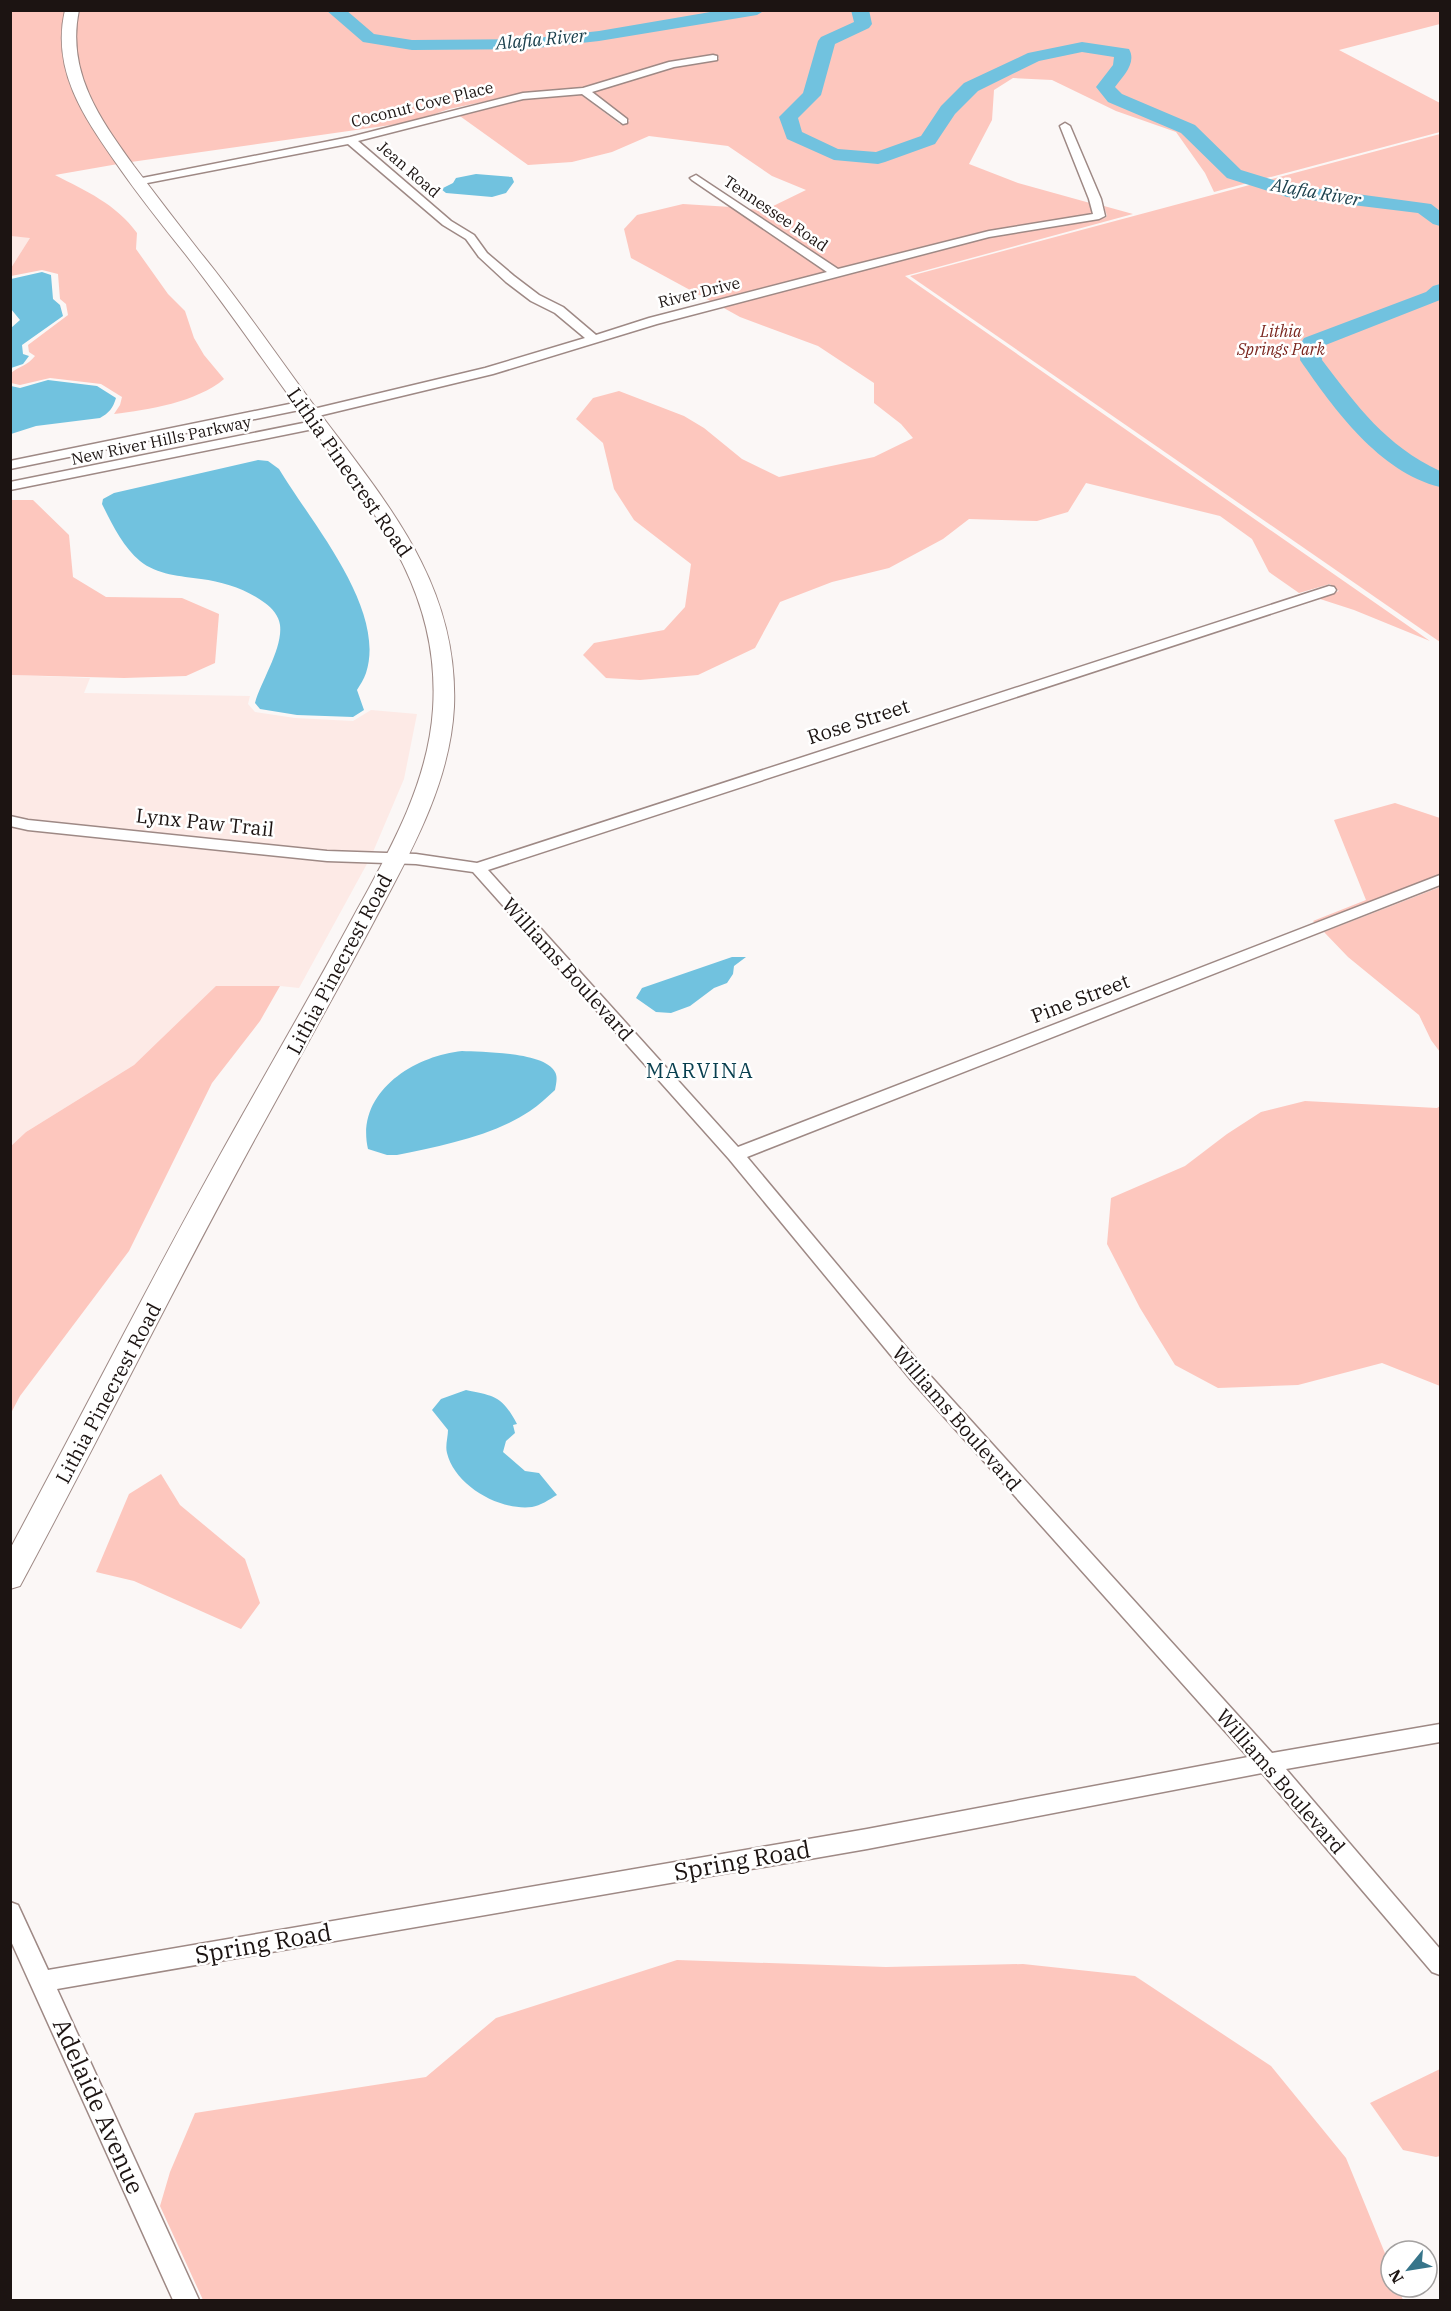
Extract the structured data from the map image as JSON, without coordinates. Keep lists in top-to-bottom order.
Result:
{
  "streets": {
    "main road": ["Lithia Pinecrest Road"],
    "street": [
      "Coconut Cove Place",
      "Jean Road",
      "Tennessee Road",
      "River Drive",
      "New River Hills Parkway",
      "Rose Street",
      "Lynx Paw Trail",
      "Williams Boulevard",
      "Pine Street",
      "Spring Road",
      "Adelaide Avenue"
    ]
  },
  "crossings": [
    ["Coconut Cove Place", "Jean Road"],
    ["Coconut Cove Place", "Lithia Pinecrest Road"],
    ["Jean Road", "River Drive"],
    ["Tennessee Road", "River Drive"],
    ["River Drive", "New River Hills Parkway"],
    ["River Drive", "Lithia Pinecrest Road"],
    ["New River Hills Parkway", "Lithia Pinecrest Road"],
    ["Lithia Pinecrest Road", "Rose Street"],
    ["Lithia Pinecrest Road", "Lynx Paw Trail"],
    ["Rose Street", "Lynx Paw Trail"],
    ["Rose Street", "Williams Boulevard"],
    ["Williams Boulevard", "Pine Street"],
    ["Williams Boulevard", "Spring Road"],
    ["Spring Road", "Adelaide Avenue"]
  ],
  "districts": ["MARVINA"],
  "water": ["Alafia River"],
  "parks": ["Lithia Springs Park"],
  "north": "bottom left"
}
